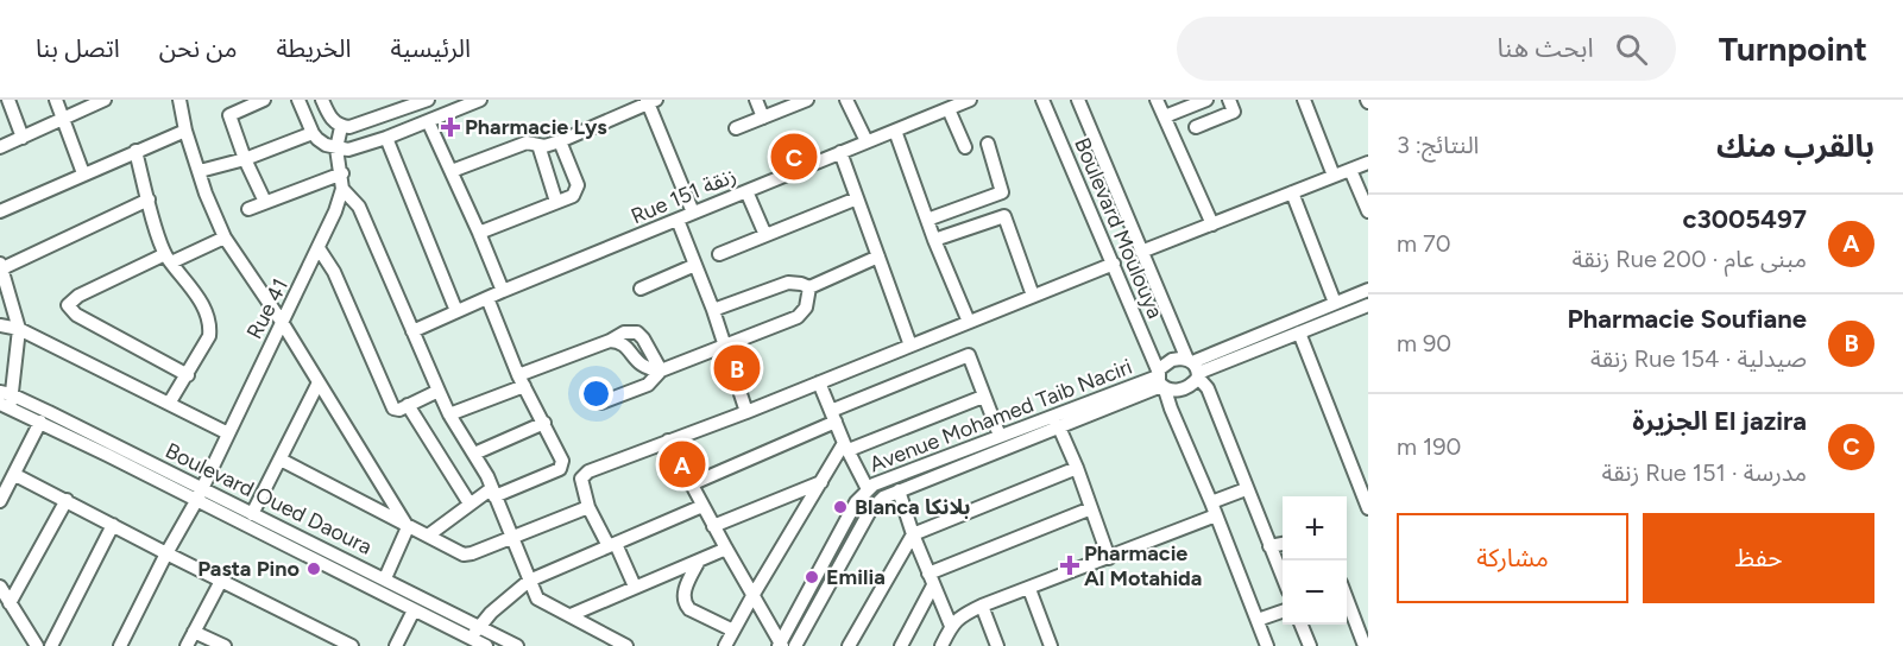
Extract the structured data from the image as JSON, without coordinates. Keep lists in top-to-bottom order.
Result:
{
  "streets": {
    "street": [
      "Rue 151 زنقة",
      "Boulevard Moulouya",
      "Rue 41",
      "Avenue Mohamed Taib Naciri",
      "Boulevard Oued Daoura"
    ]
  },
  "crossings": [
    ["Boulevard Moulouya", "Avenue Mohamed Taib Naciri"],
    ["Rue 41", "Boulevard Oued Daoura"]
  ],
  "places": {
    "health": ["Pharmacie Lys", "Pharmacie Al Motahida"],
    "other": ["Blanca بلانكا", "Pasta Pino", "Emilia"]
  },
  "page": {
    "header": "Turnpoint",
    "search": "ابحث هنا",
    "nav": [
      "الرئيسية",
      "الخريطة",
      "من نحن",
      "اتصل بنا"
    ],
    "heading": ["بالقرب منك", "النتائج: 3"],
    "pins": ["C", "B", "A"],
    "list": [
      {
        "mark": "A",
        "name": "c3005497",
        "note": "مبنى عام · Rue 200 زنقة",
        "value": "70 m"
      },
      {
        "mark": "B",
        "name": "Pharmacie Soufiane",
        "note": "صيدلية · Rue 154 زنقة",
        "value": "90 m"
      },
      {
        "mark": "C",
        "name": "El jazira الجزيرة",
        "note": "مدرسة · Rue 151 زنقة",
        "value": "190 m"
      }
    ],
    "buttons": ["حفظ", "مشاركة"],
    "map_buttons": ["+", "−"]
  }
}
